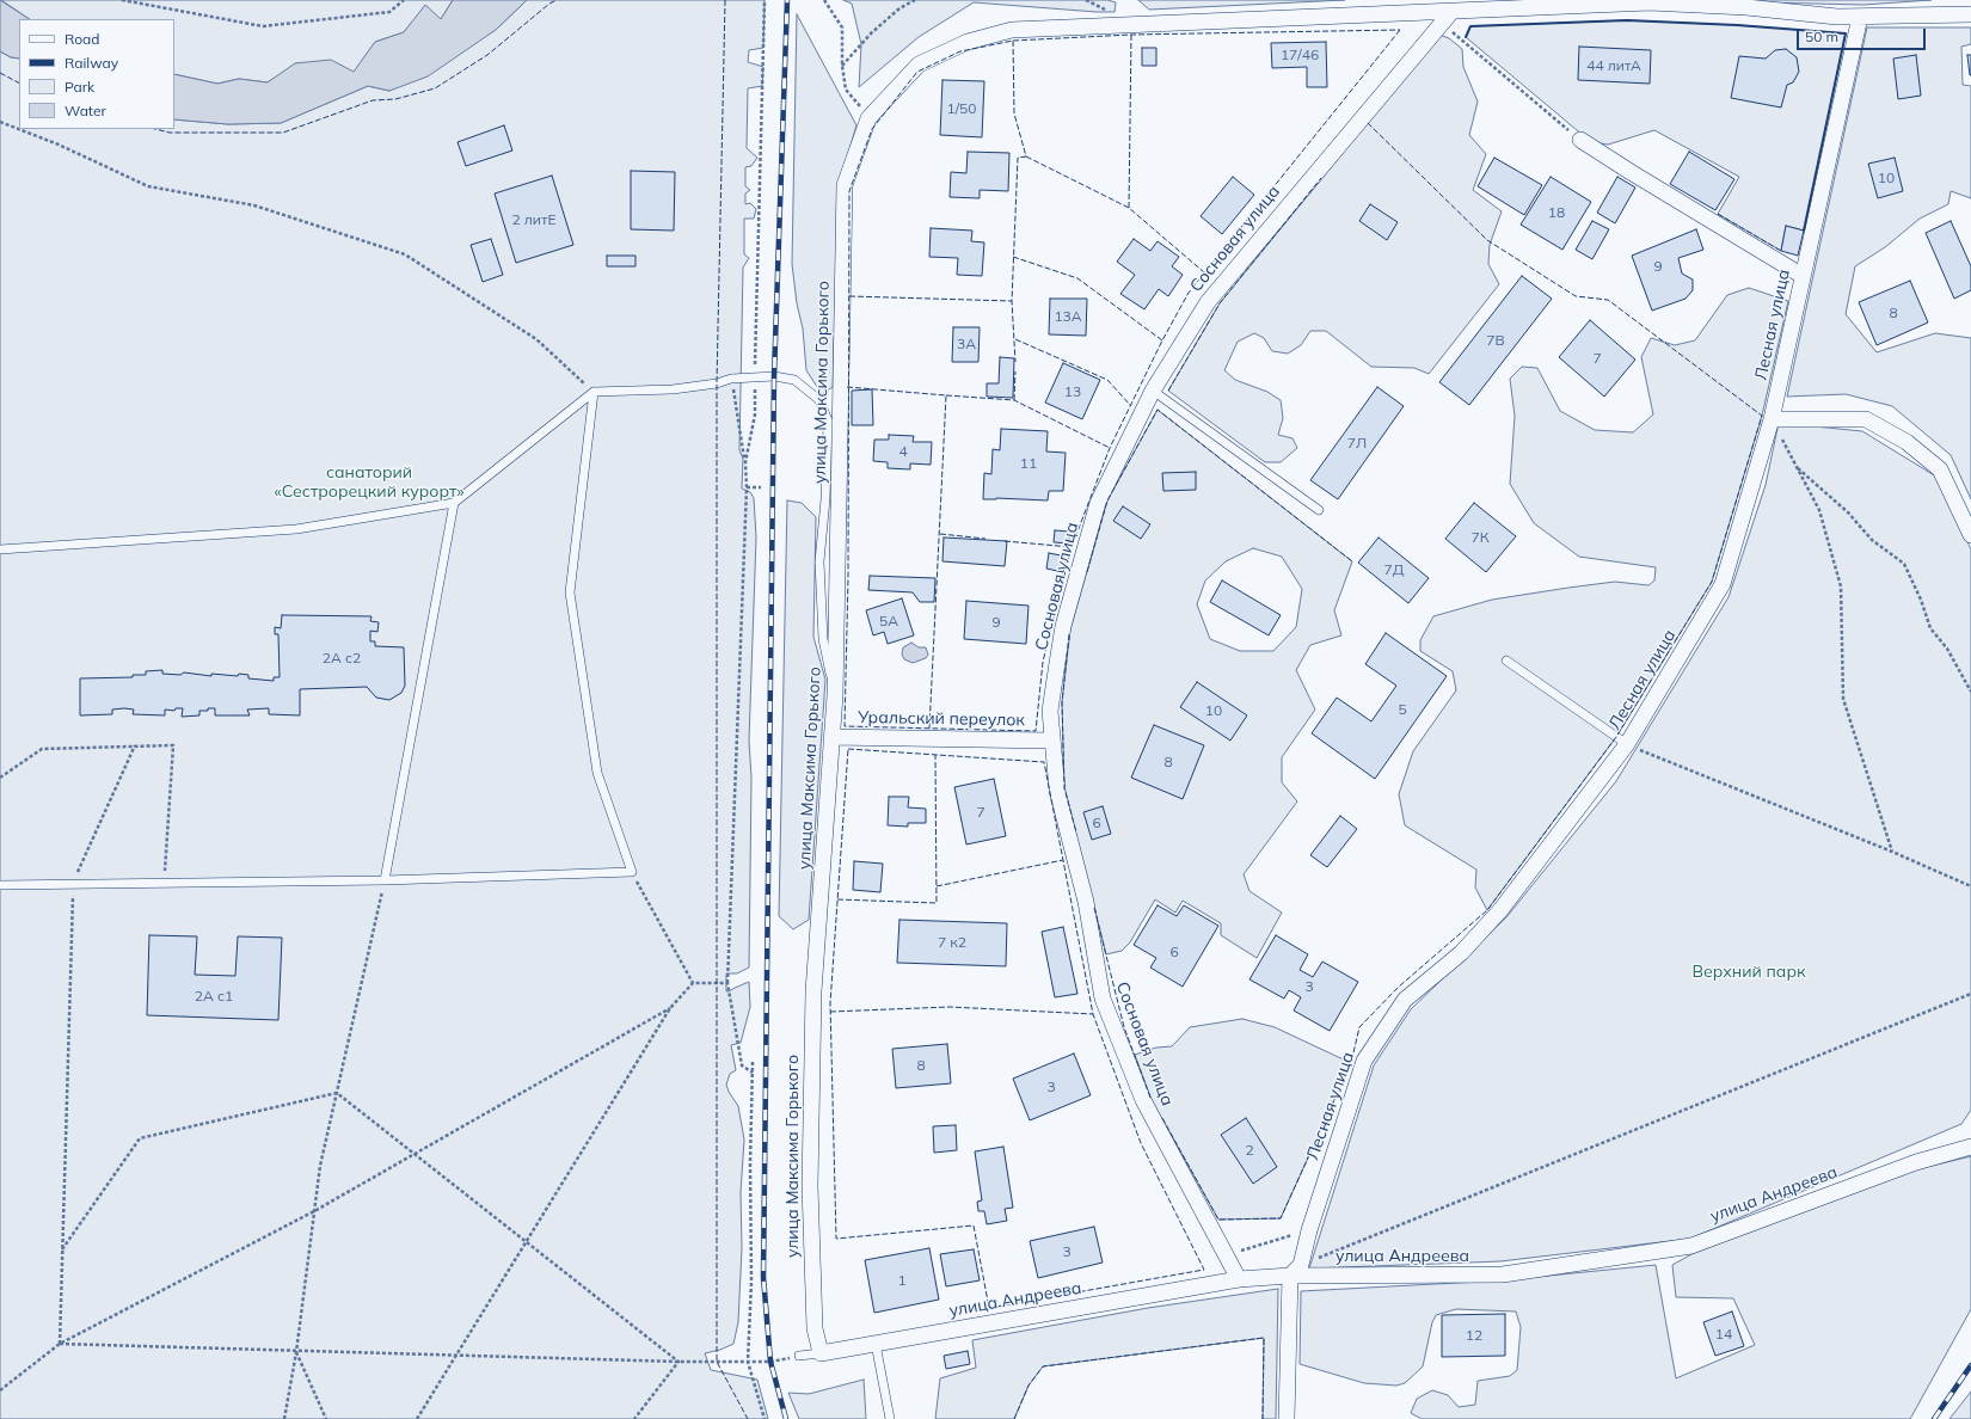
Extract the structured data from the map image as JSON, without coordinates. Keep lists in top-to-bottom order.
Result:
{
  "streets": {
    "street": [
      "Сосновая улица",
      "Лесная улица",
      "улица Максима Горького",
      "Уральский переулок",
      "улица Андреева"
    ]
  },
  "crossings": [
    ["Сосновая улица", "Уральский переулок"],
    ["Сосновая улица", "улица Андреева"],
    ["Лесная улица", "улица Андреева"],
    ["улица Максима Горького", "Уральский переулок"],
    ["улица Максима Горького", "улица Андреева"]
  ],
  "parks": ["санаторий «Сестрорецкий курорт»", "Верхний парк"],
  "house_numbers": [
    "17/46",
    "44 литА",
    "1/50",
    "10",
    "18",
    "2 литЕ",
    "9",
    "8",
    "13А",
    "7В",
    "3А",
    "7",
    "13",
    "7Л",
    "4",
    "11",
    "7К",
    "7Д",
    "5А",
    "9",
    "2А с2",
    "5",
    "10",
    "8",
    "7",
    "6",
    "7 к2",
    "6",
    "3",
    "2А с1",
    "8",
    "3",
    "2",
    "3",
    "1",
    "14",
    "12"
  ],
  "legend": [
    "Road",
    "Railway",
    "Park",
    "Water"
  ],
  "scale_bar": "50 m"
}
